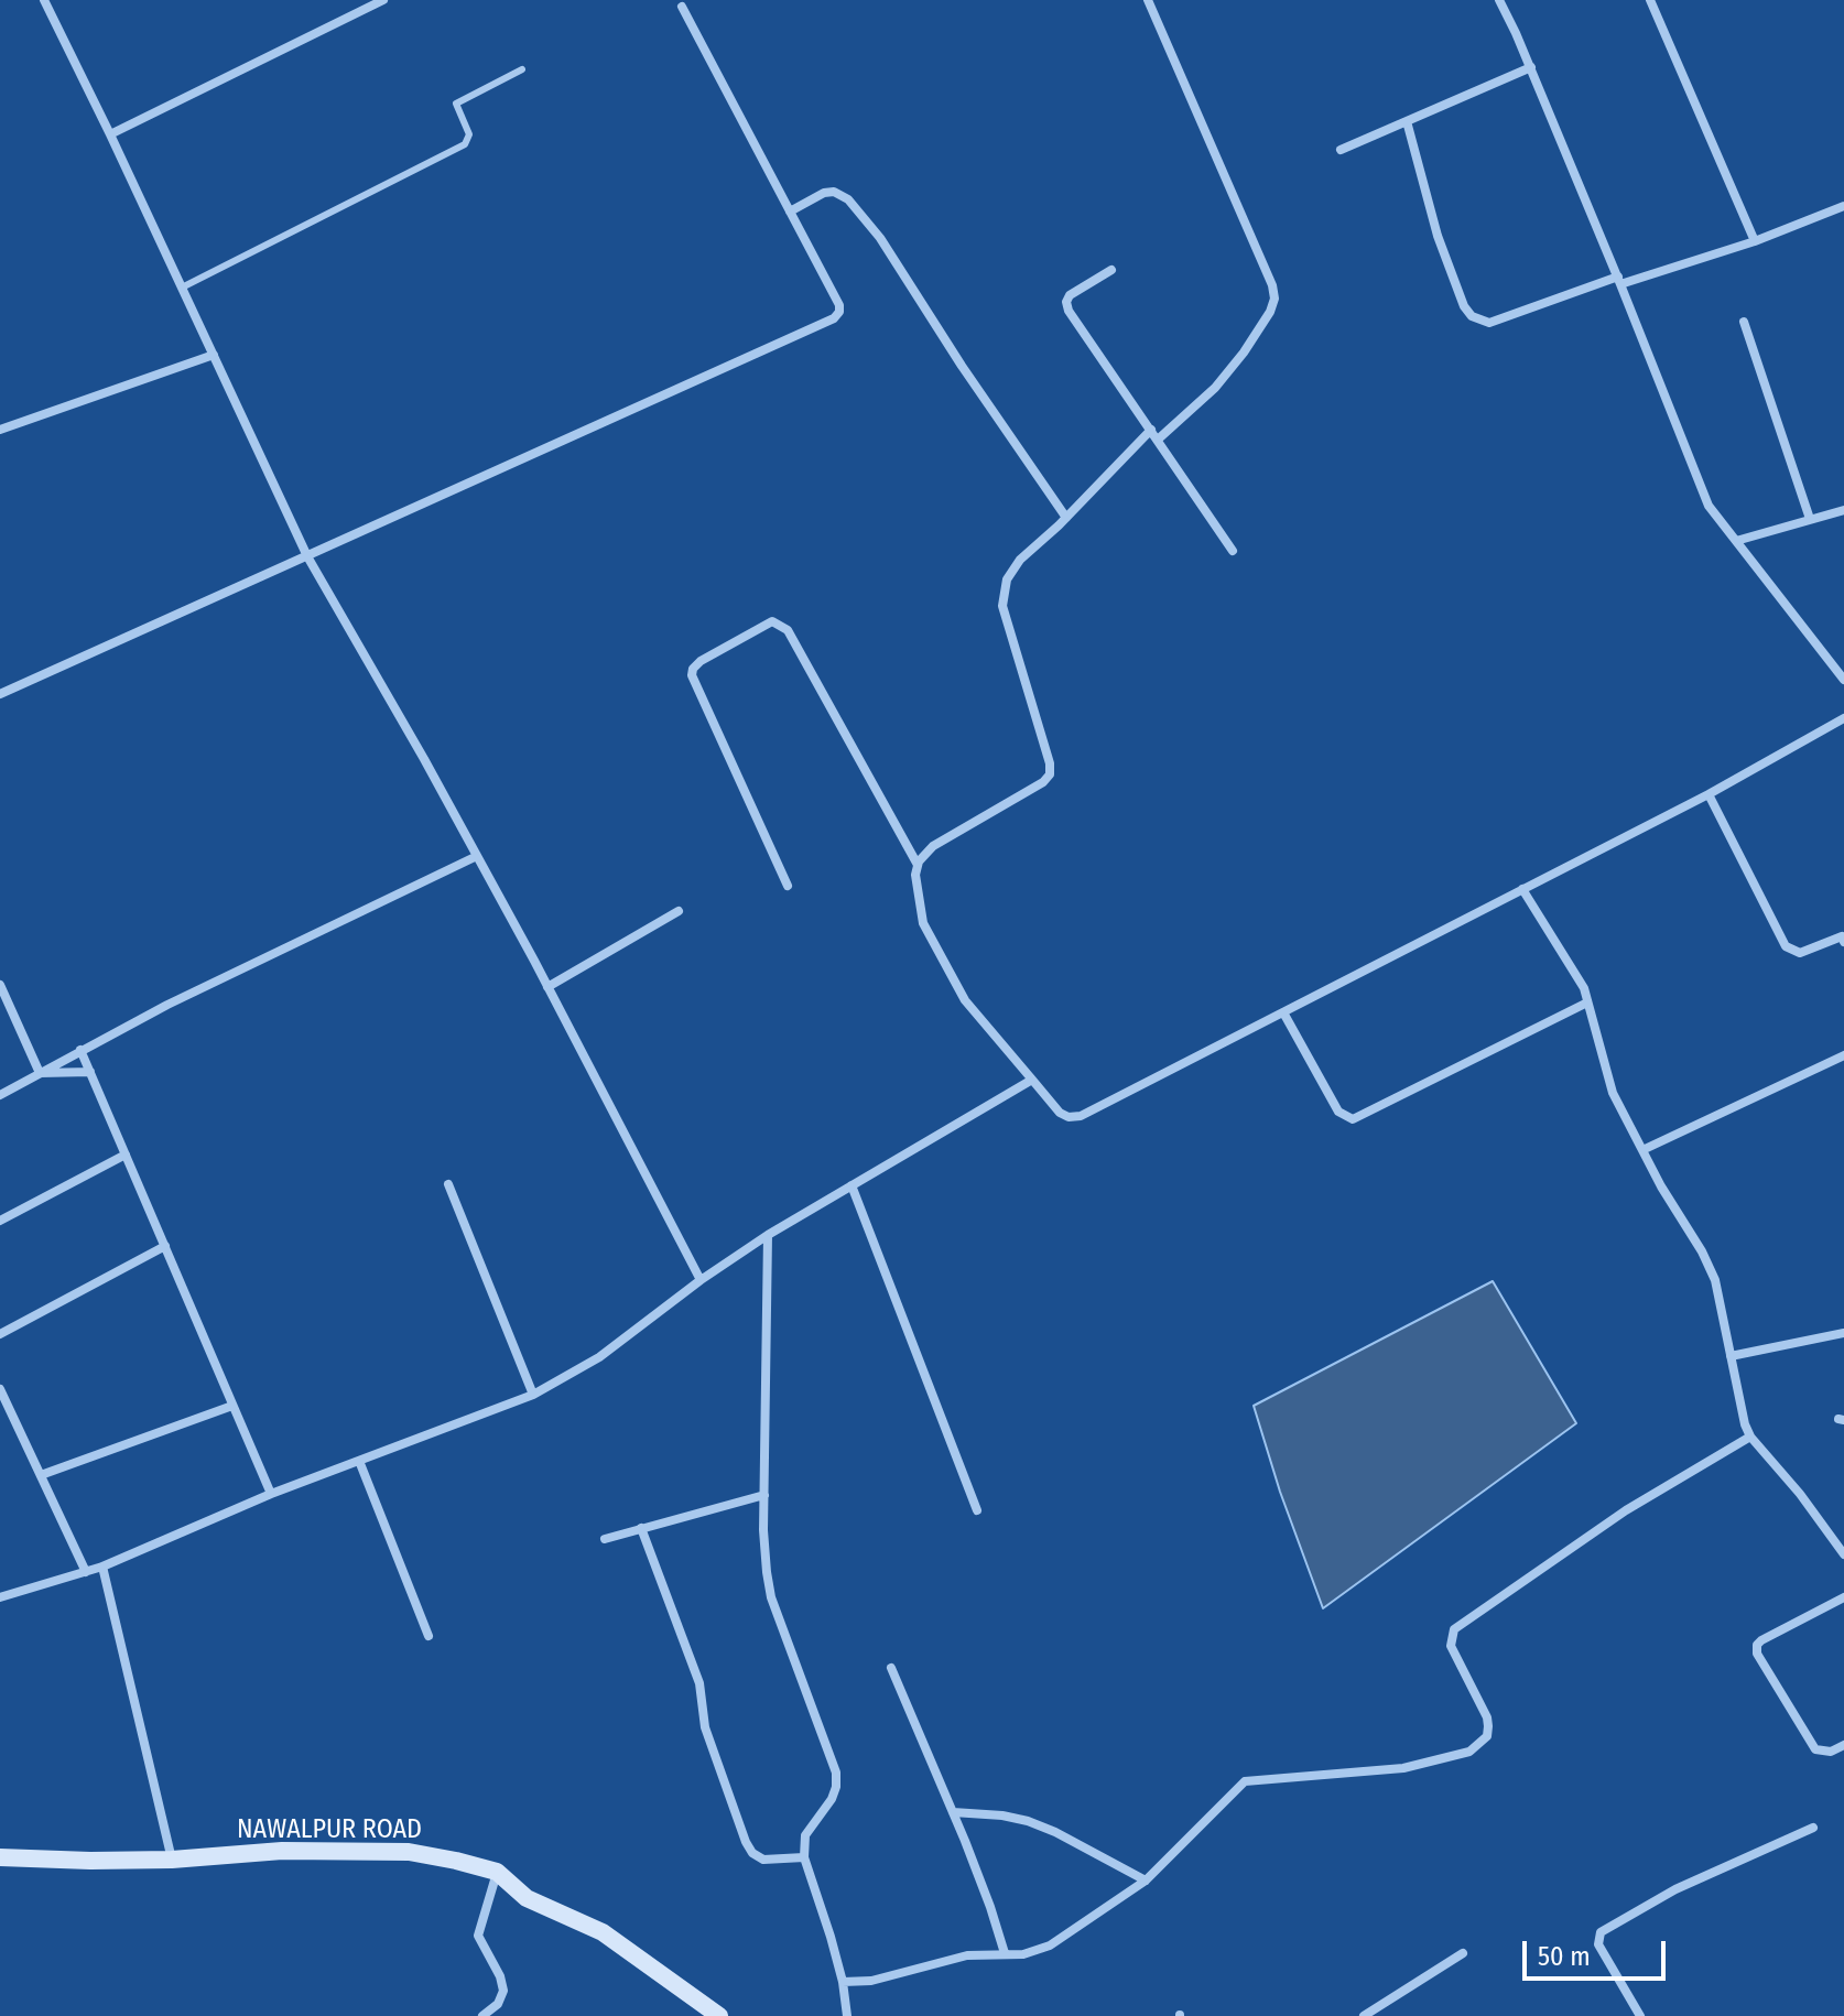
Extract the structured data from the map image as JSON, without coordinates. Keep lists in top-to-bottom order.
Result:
{
  "streets": {
    "street": ["NAWALPUR ROAD"]
  },
  "scale_bar": "50 m"
}
